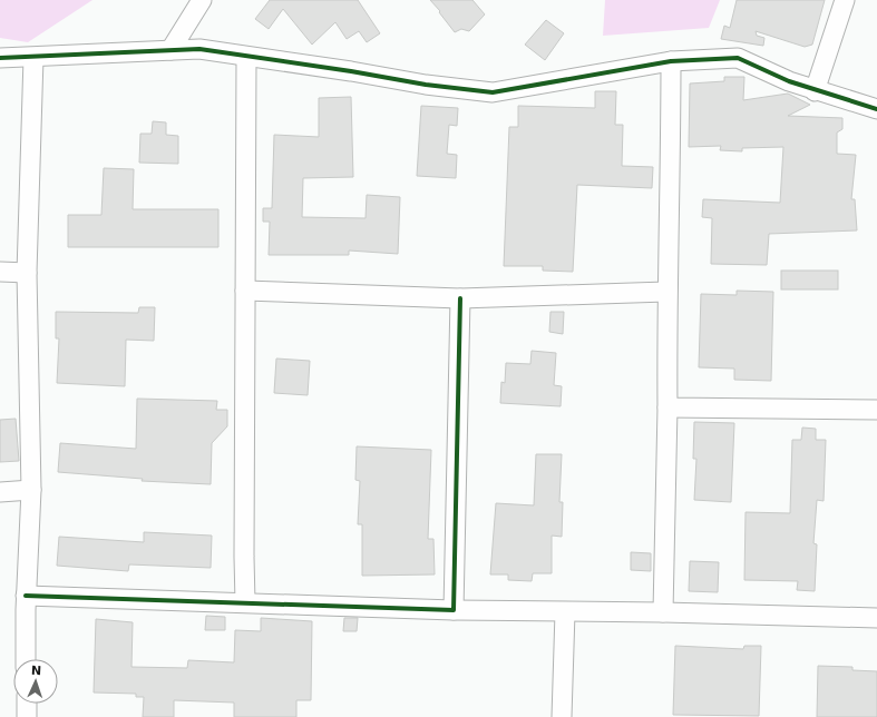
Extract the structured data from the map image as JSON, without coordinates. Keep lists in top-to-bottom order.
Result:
{
  "north": "top"
}
